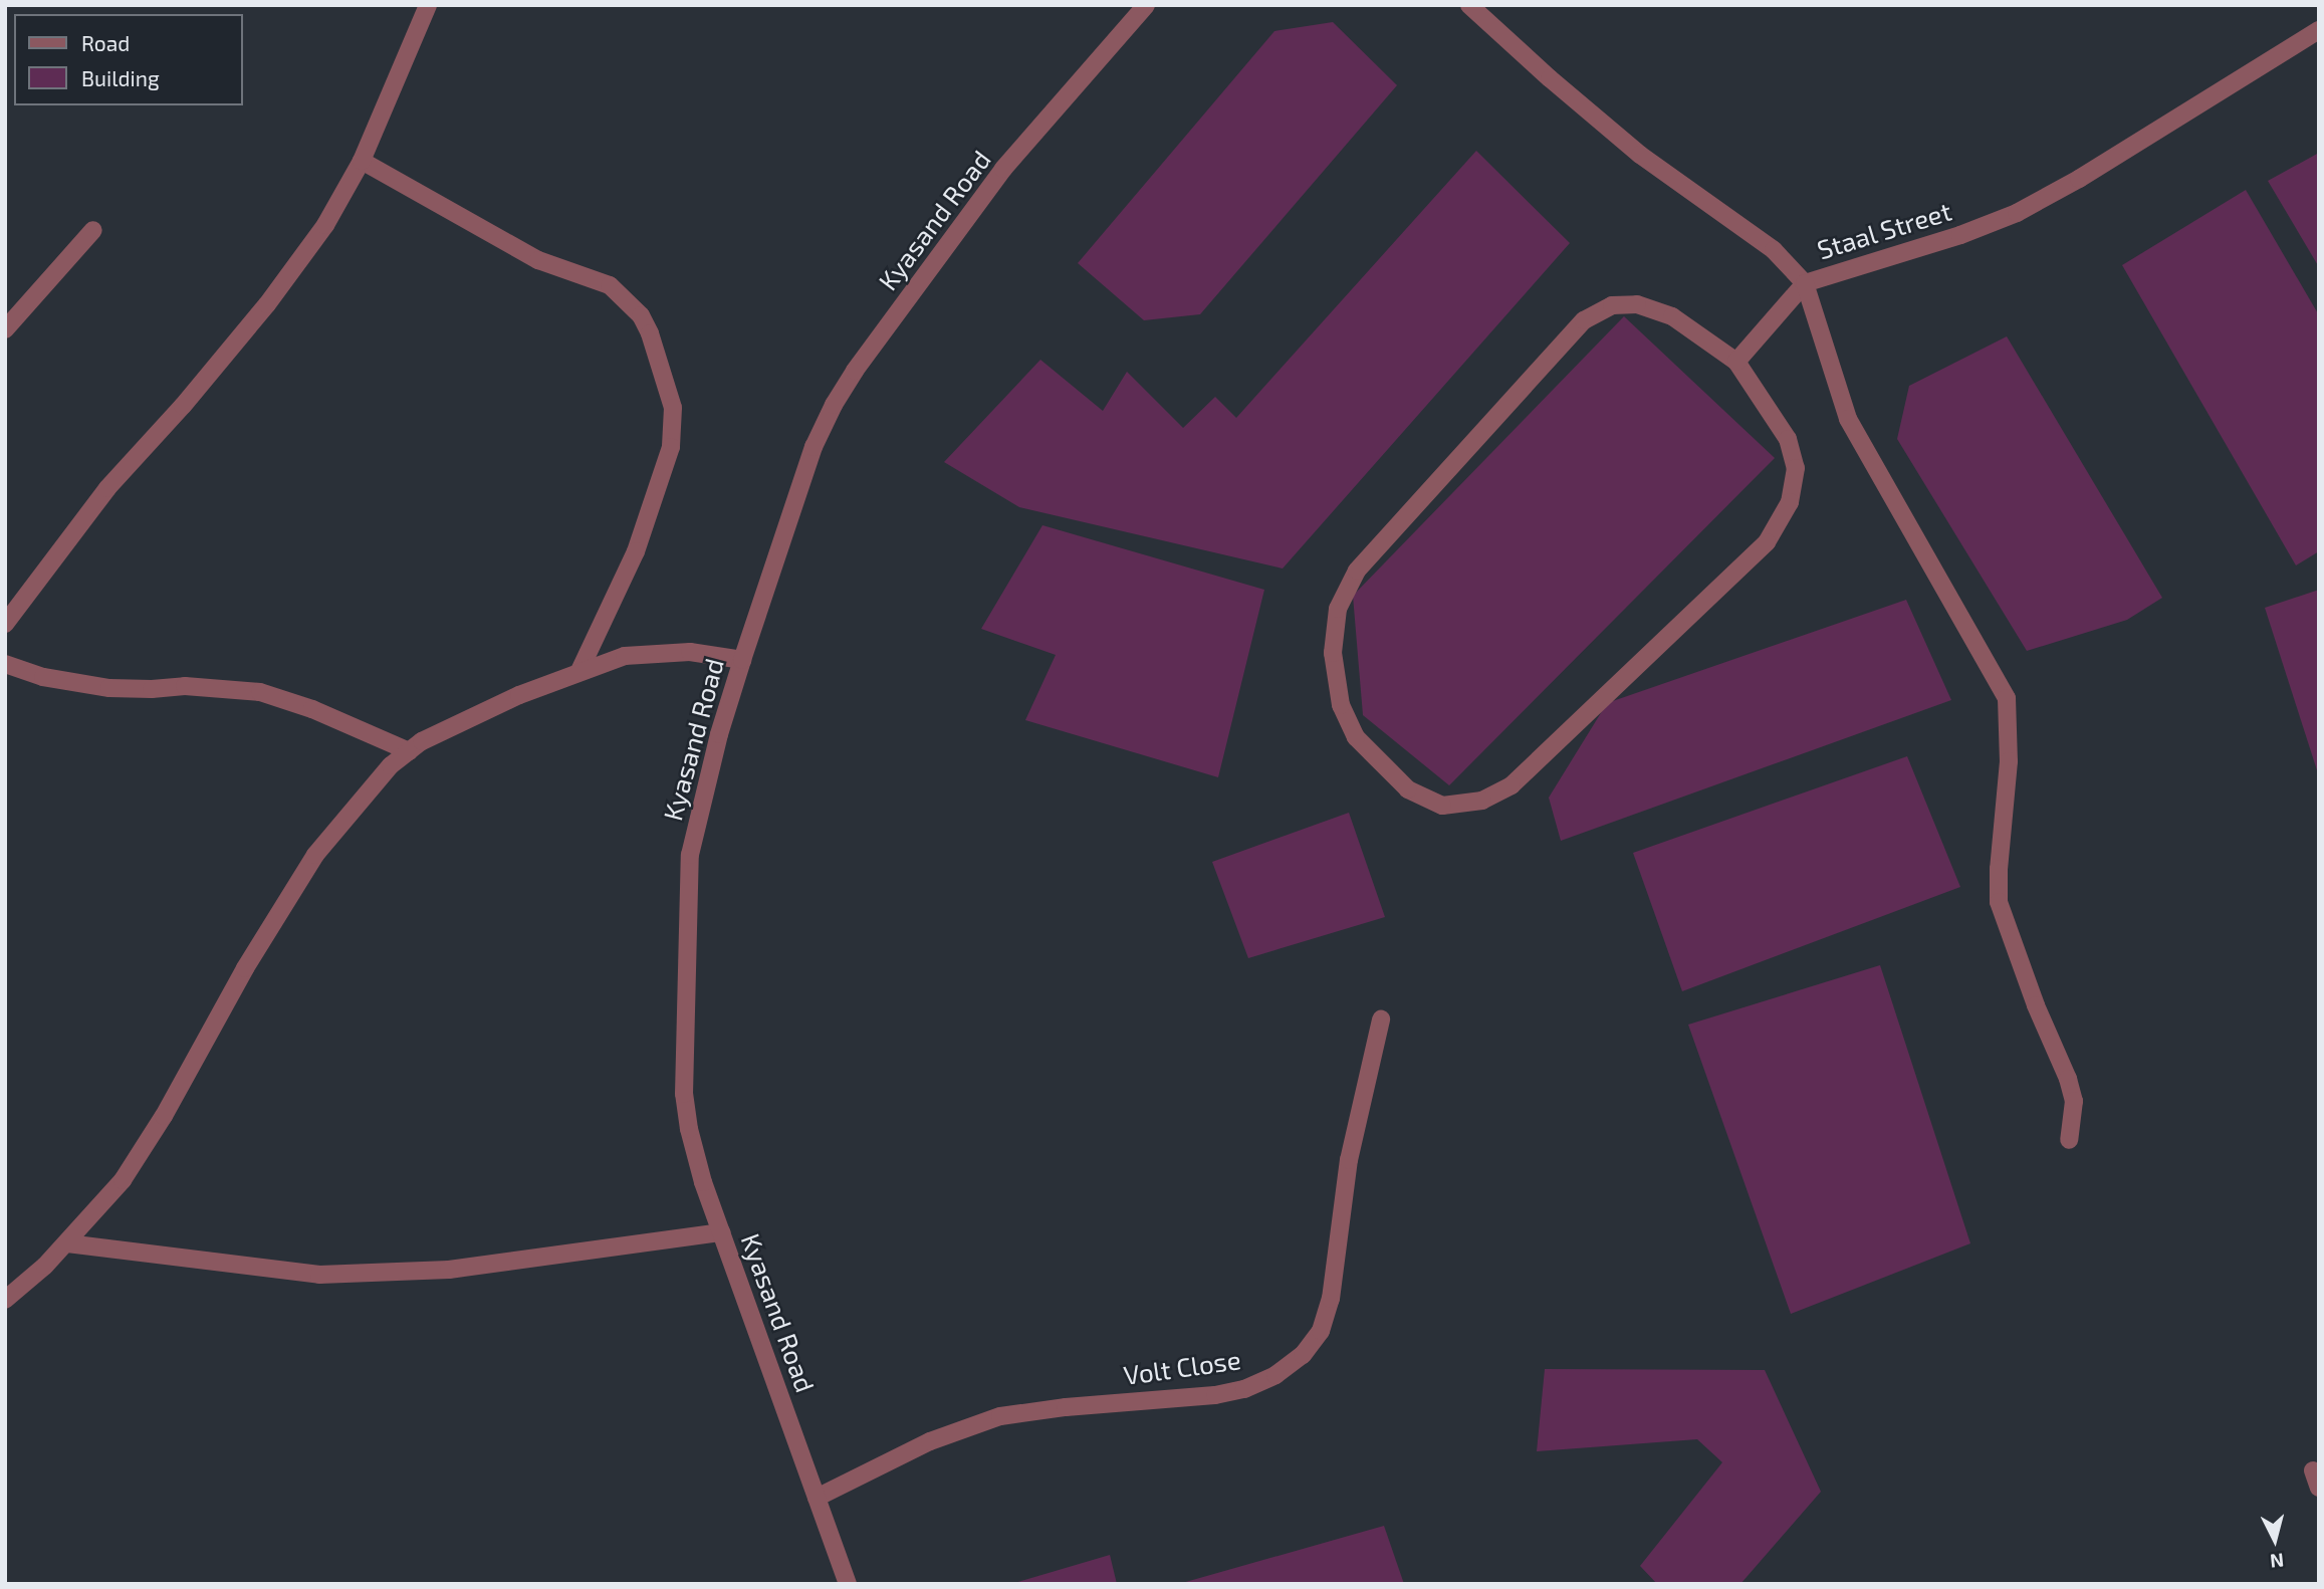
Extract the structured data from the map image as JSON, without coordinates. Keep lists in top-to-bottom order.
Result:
{
  "streets": {
    "street": ["Kyasand Road", "Staal Street", "Volt Close"]
  },
  "crossings": [
    ["Kyasand Road", "Volt Close"]
  ],
  "legend": ["Road", "Building"],
  "north": "bottom"
}
